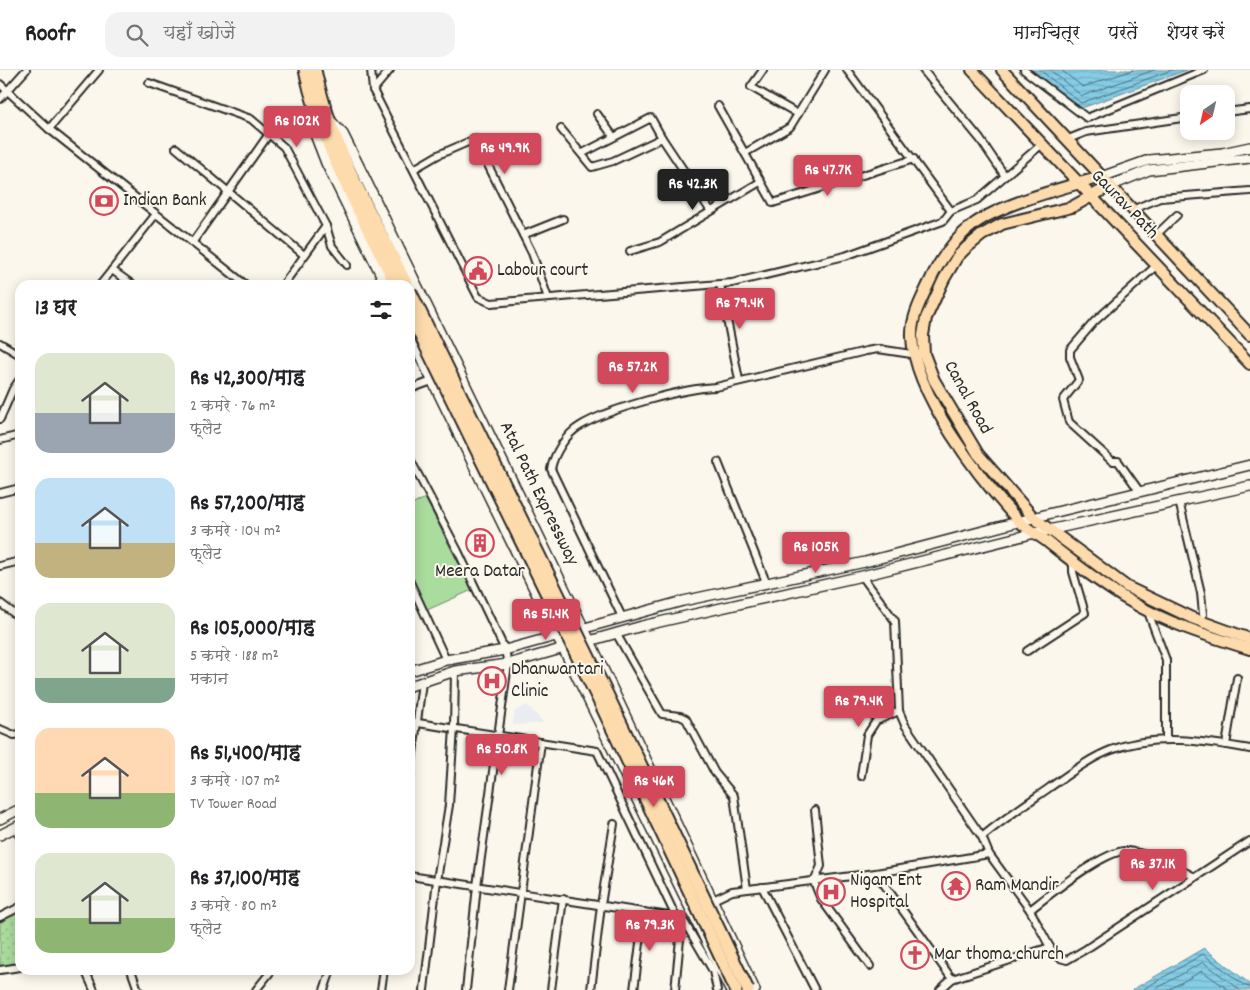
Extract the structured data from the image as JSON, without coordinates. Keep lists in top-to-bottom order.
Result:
{
  "streets": {
    "highway": ["Atal Path Expressway"],
    "main road": ["Gaurav Path", "Canal Road"]
  },
  "crossings": [
    ["Gaurav Path", "Canal Road"]
  ],
  "places": {
    "bank": ["Indian Bank"],
    "public building": ["Labour court"],
    "building": ["Meera Datar"],
    "hospital": ["Dhanwantari Clinic", "Nigam Ent Hospital"],
    "temple": ["Ram Mandir"],
    "church": ["Mar thoma church"]
  },
  "north": "bottom left",
  "page": {
    "header": "Roofr",
    "search": "यहाँ खोजें",
    "nav": ["मानचित्र", "परतें", "शेयर करें"],
    "price": [
      "Rs 102K",
      "Rs 49.9K",
      "Rs 47.7K",
      "Rs 42.3K",
      "Rs 79.4K",
      "Rs 57.2K",
      "Rs 105K",
      "Rs 51.4K",
      "Rs 79.4K",
      "Rs 50.8K",
      "Rs 46K",
      "Rs 37.1K",
      "Rs 79.3K"
    ],
    "heading": "13 घर",
    "list": [
      {
        "name": "Rs 42,300/माह",
        "note": "2 कमरे · 76 m² · फ़्लैट"
      },
      {
        "name": "Rs 57,200/माह",
        "note": "3 कमरे · 104 m² · फ़्लैट"
      },
      {
        "name": "Rs 105,000/माह",
        "note": "5 कमरे · 188 m² · मकान"
      },
      {
        "name": "Rs 51,400/माह",
        "note": "3 कमरे · 107 m² · TV Tower Road"
      },
      {
        "name": "Rs 37,100/माह",
        "note": "3 कमरे · 80 m² · फ़्लैट"
      }
    ]
  }
}
